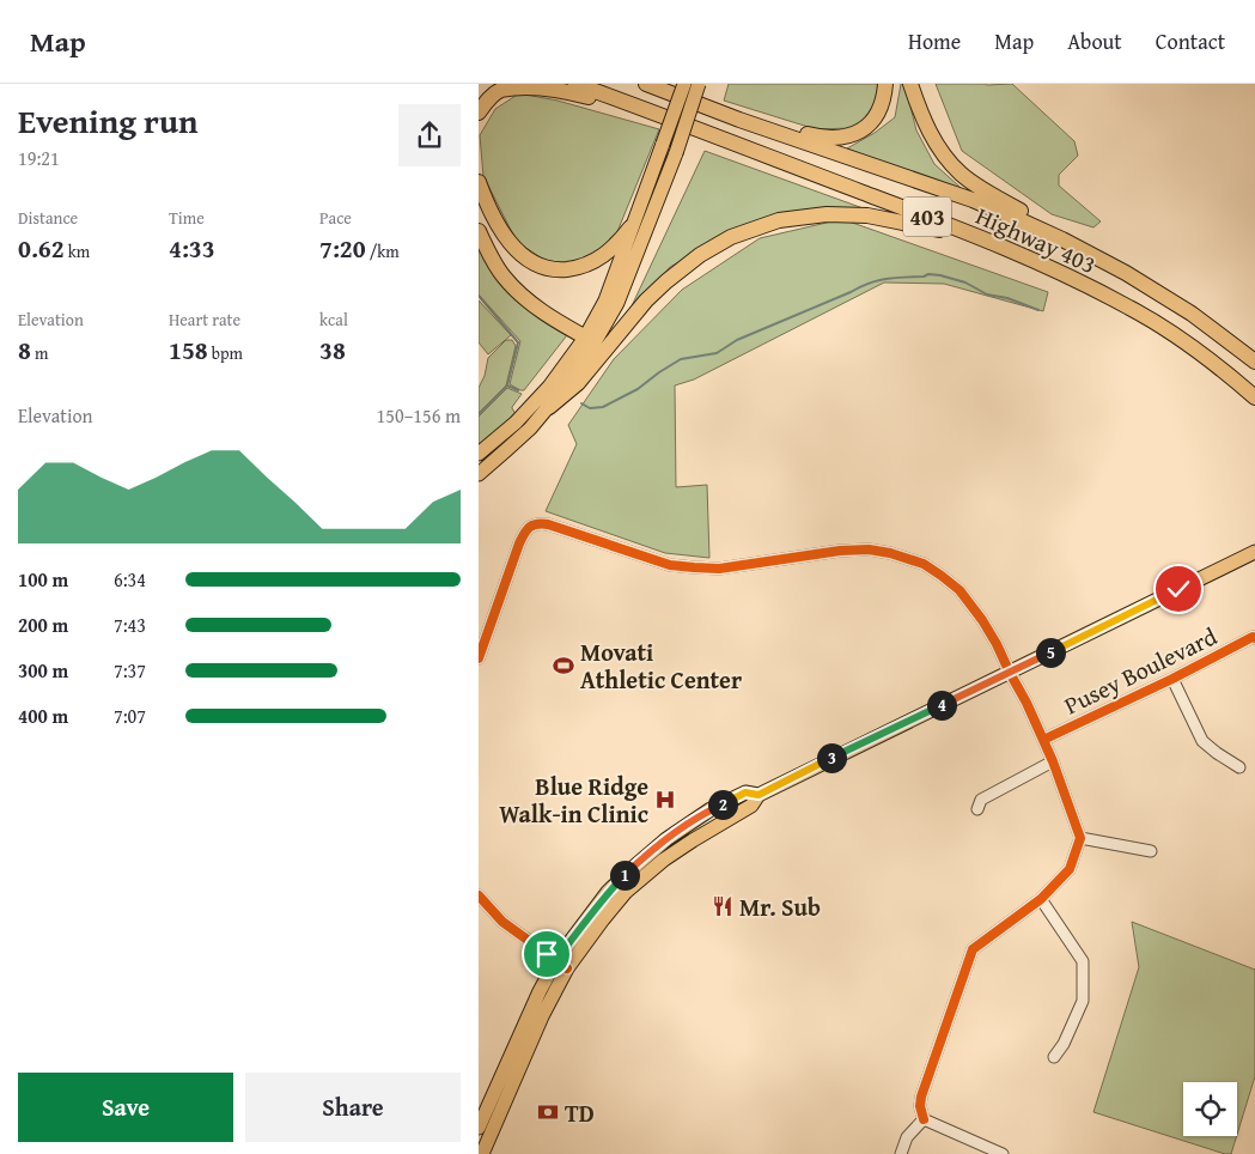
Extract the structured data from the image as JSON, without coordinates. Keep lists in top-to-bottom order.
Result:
{
  "streets": {
    "highway": ["403", "Highway 403"],
    "street": ["Pusey Boulevard"]
  },
  "places": {
    "sports": ["Movati Athletic Center"],
    "hospital": ["Blue Ridge Walk-in Clinic"],
    "restaurant": ["Mr. Sub"],
    "bank": ["TD"]
  },
  "page": {
    "header": "Map",
    "nav": [
      "Home",
      "Map",
      "About",
      "Contact"
    ],
    "heading": ["Evening run", "19:21"],
    "stats": [
      ["Distance", "0.62 km"],
      ["Time", "4:33"],
      ["Pace", "7:20 /km"],
      ["Elevation", "8 m"],
      ["Heart rate", "158 bpm"],
      ["kcal", "38"]
    ],
    "chart": ["Elevation", "150–156 m"],
    "list": [
      {
        "name": "100 m",
        "note": "6:34"
      },
      {
        "name": "200 m",
        "note": "7:43"
      },
      {
        "name": "300 m",
        "note": "7:37"
      },
      {
        "name": "400 m",
        "note": "7:07"
      }
    ],
    "pins": [
      "5",
      "4",
      "3",
      "2",
      "1"
    ],
    "buttons": ["Save", "Share"]
  }
}
